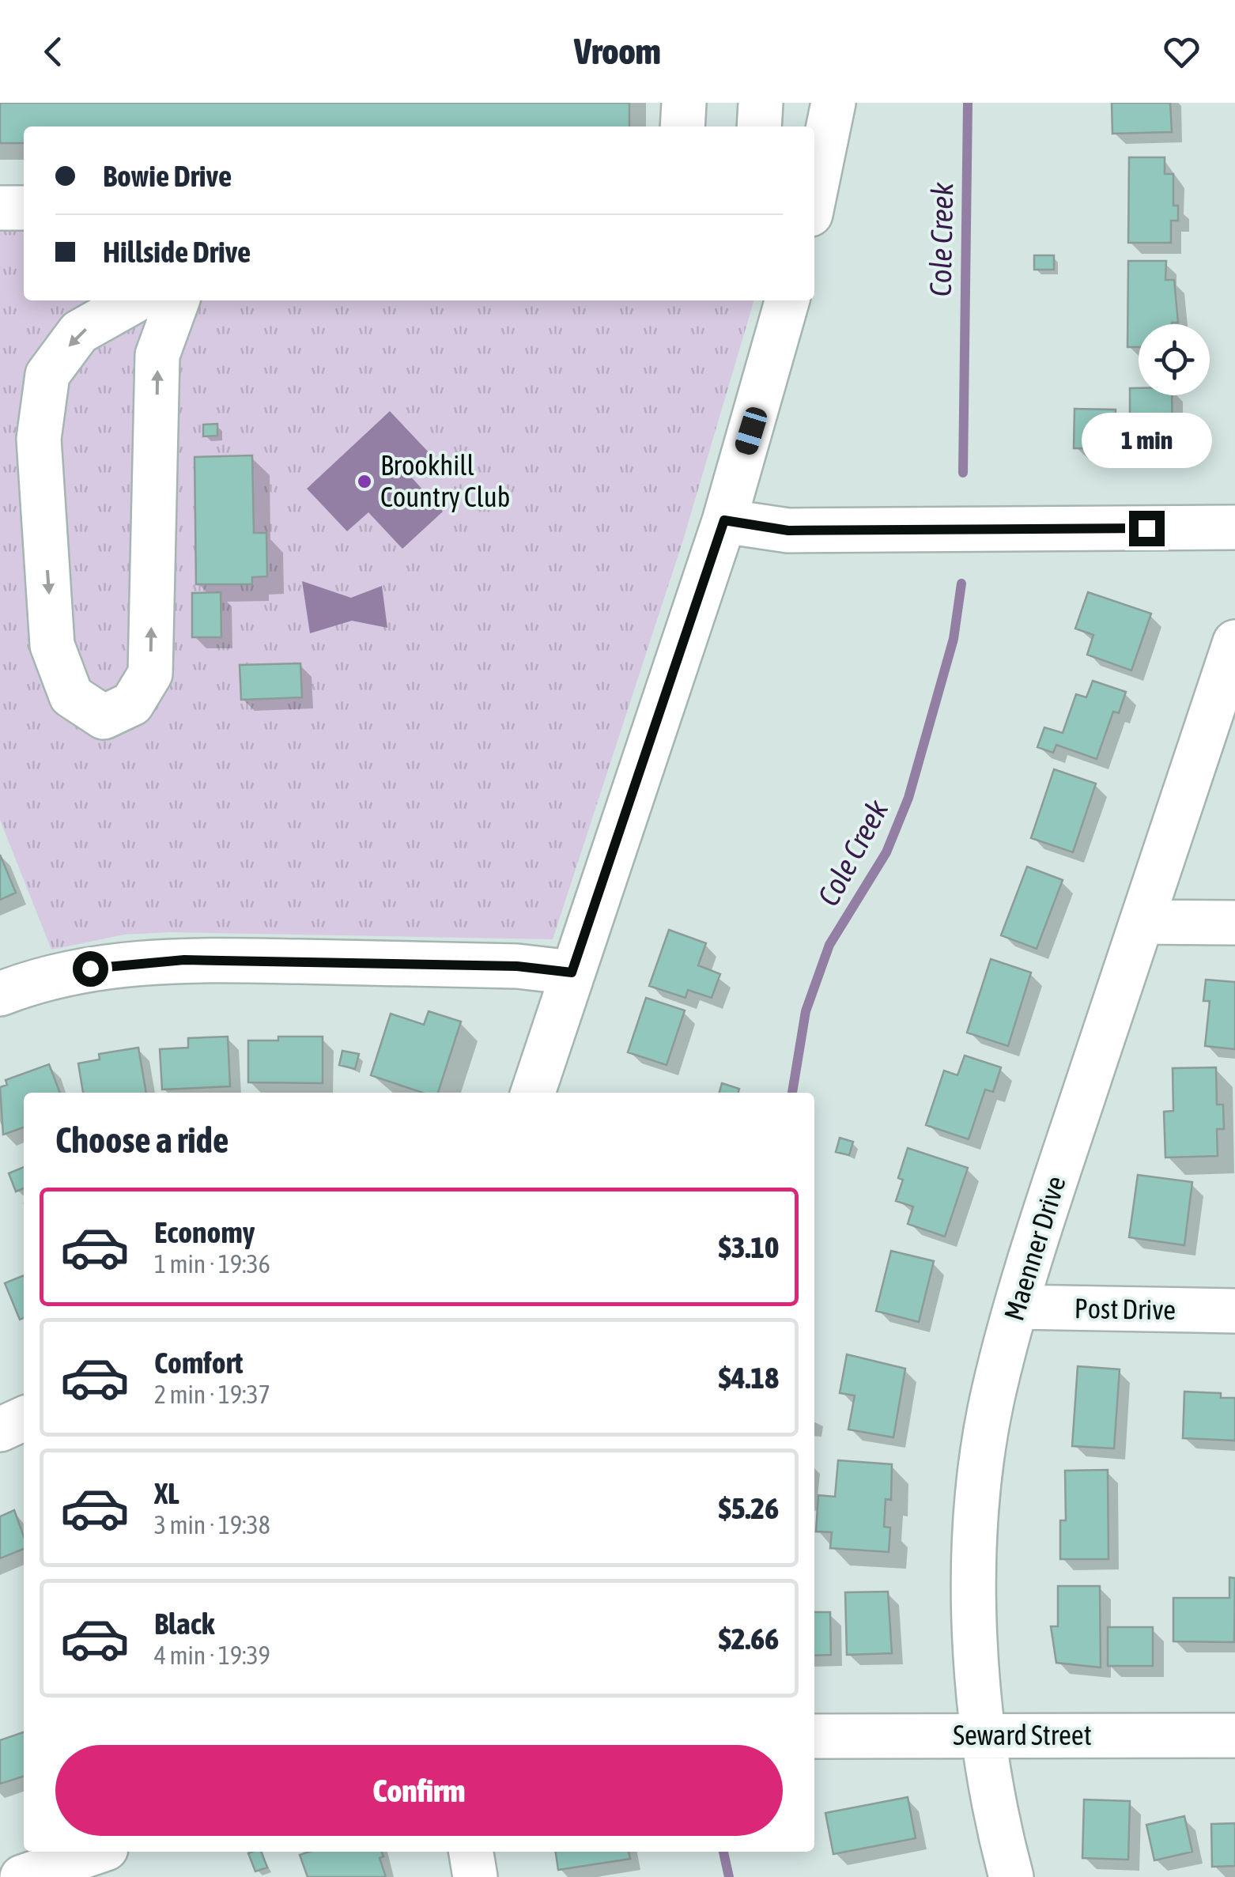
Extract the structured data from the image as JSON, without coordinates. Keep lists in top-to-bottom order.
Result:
{
  "streets": {
    "street": ["Maenner Drive", "Post Drive", "Seward Street"]
  },
  "crossings": [
    ["Maenner Drive", "Post Drive"],
    ["Maenner Drive", "Seward Street"]
  ],
  "water": ["Cole Creek"],
  "places": ["Brookhill Country Club"],
  "page": {
    "header": "Vroom",
    "banner": ["Bowie Drive", "Hillside Drive"],
    "bubble": "1 min",
    "heading": "Choose a ride",
    "list": [
      {
        "name": "Economy",
        "note": "1 min · 19:36",
        "value": "$3.10"
      },
      {
        "name": "Comfort",
        "note": "2 min · 19:37",
        "value": "$4.18"
      },
      {
        "name": "XL",
        "note": "3 min · 19:38",
        "value": "$5.26"
      },
      {
        "name": "Black",
        "note": "4 min · 19:39",
        "value": "$2.66"
      }
    ],
    "buttons": "Confirm"
  }
}
